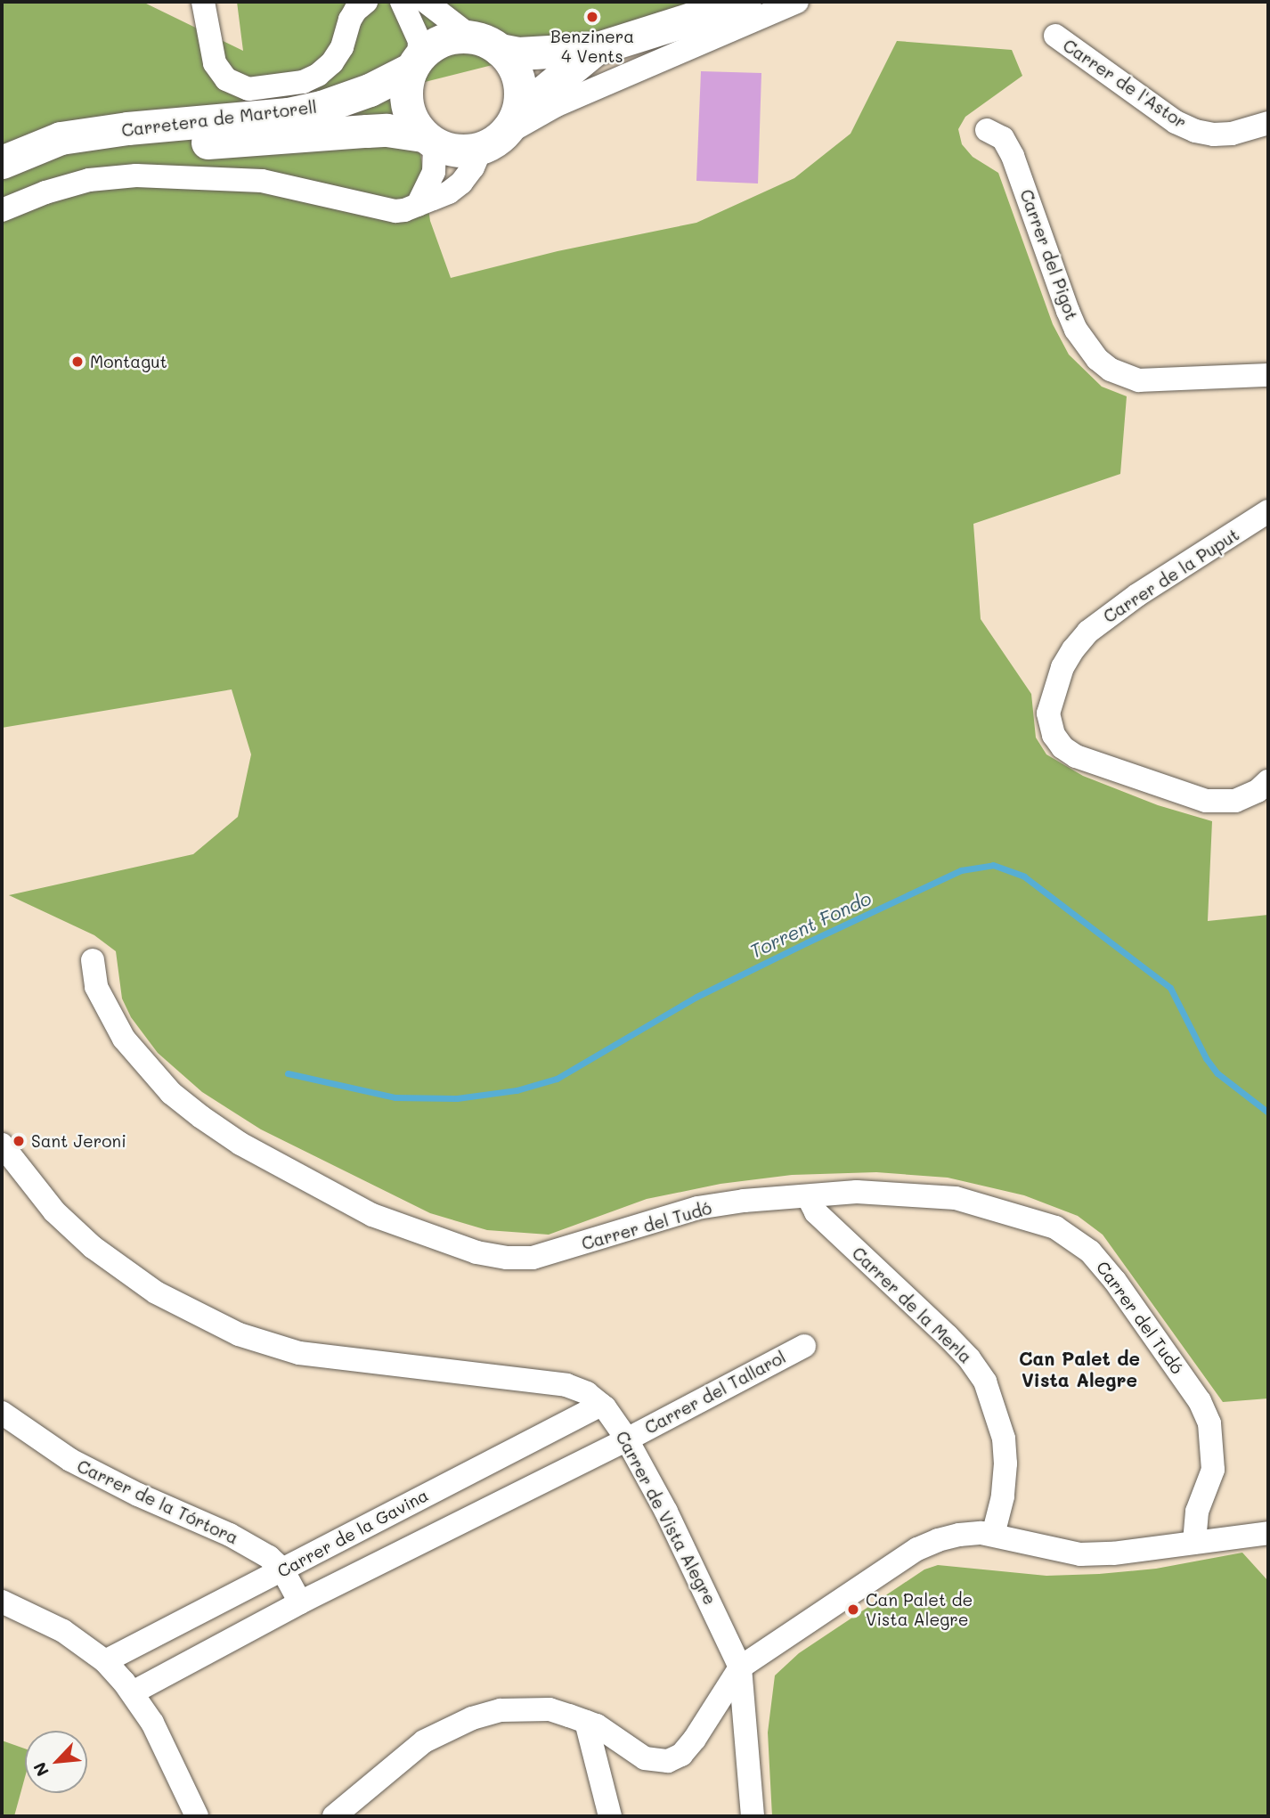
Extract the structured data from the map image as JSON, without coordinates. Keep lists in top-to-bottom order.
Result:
{
  "streets": {
    "main road": ["Carretera de Martorell"],
    "street": [
      "Carrer de l'Astor",
      "Carrer del Pigot",
      "Carrer de la Puput",
      "Carrer del Tudó",
      "Carrer de la Merla",
      "Carrer del Tallarol",
      "Carrer de la Tórtora",
      "Carrer de Vista Alegre",
      "Carrer de la Gavina"
    ]
  },
  "crossings": [
    ["Carrer del Tudó", "Carrer de la Merla"],
    ["Carrer del Tallarol", "Carrer de Vista Alegre"],
    ["Carrer de la Tórtora", "Carrer de la Gavina"],
    ["Carrer de Vista Alegre", "Carrer de la Gavina"]
  ],
  "districts": ["Can Palet de Vista Alegre"],
  "water": ["Torrent Fondo"],
  "places": [
    "Benzinera 4 Vents",
    "Montagut",
    "Sant Jeroni",
    "Can Palet de Vista Alegre"
  ],
  "north": "bottom left"
}
